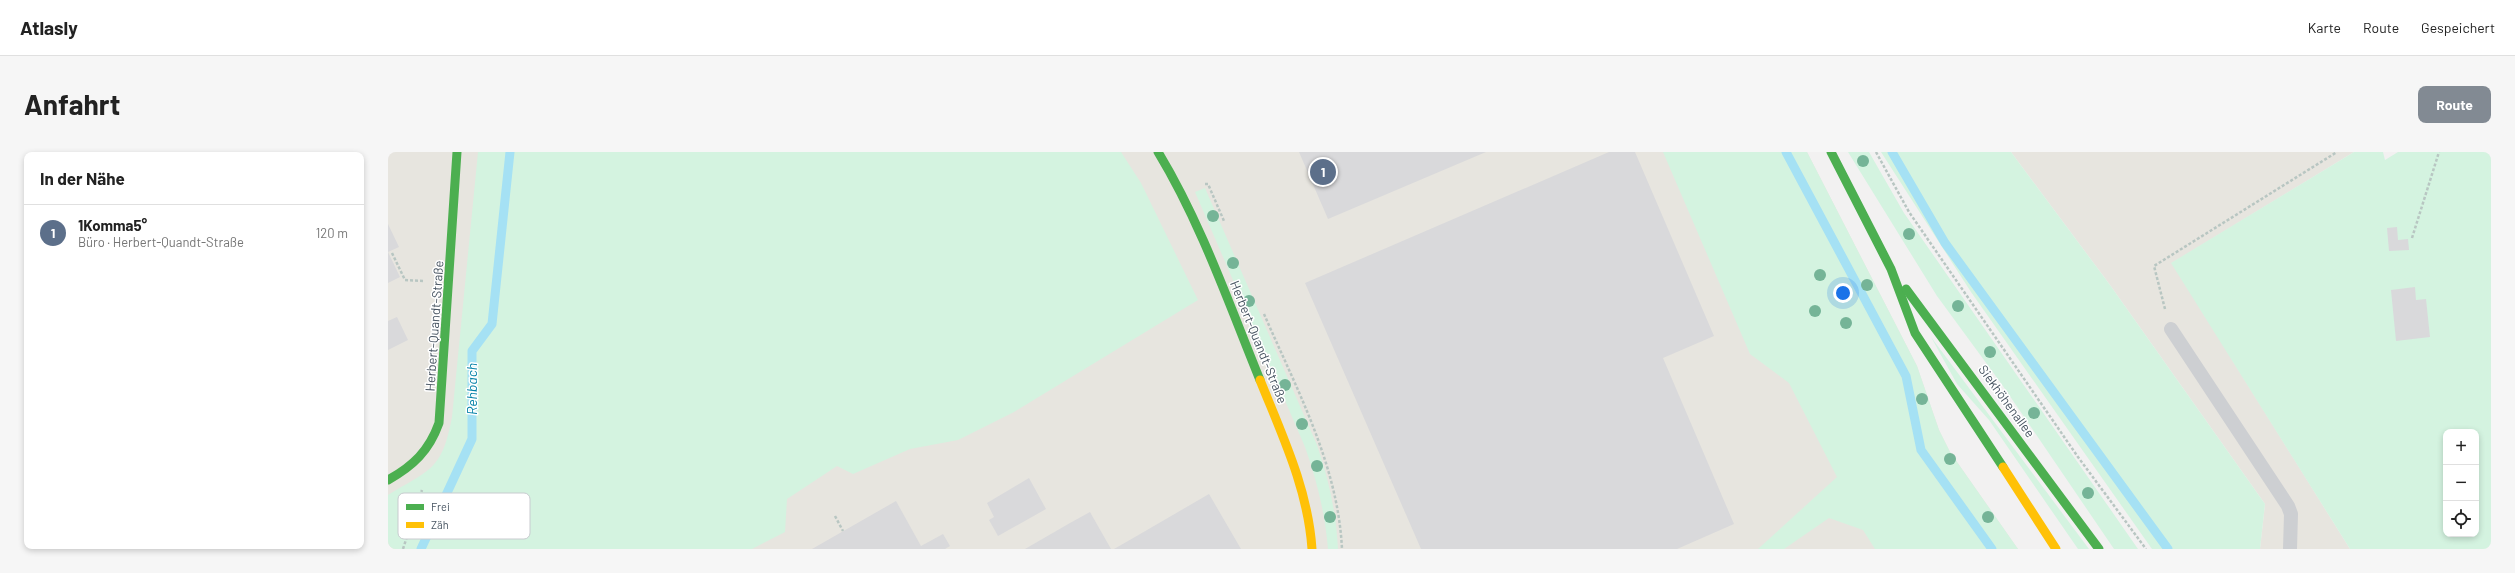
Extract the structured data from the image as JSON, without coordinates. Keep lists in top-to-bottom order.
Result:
{
  "streets": {
    "main road": ["Herbert-Quandt-Straße", "Siekhöhenallee"]
  },
  "water": ["Rehbach"],
  "legend": ["Frei", "Zäh"],
  "page": {
    "header": "Atlasly",
    "nav": ["Karte", "Route", "Gespeichert"],
    "buttons": "Route",
    "title": "Anfahrt",
    "heading": "In der Nähe",
    "pins": "1",
    "list": [
      {
        "mark": "1",
        "name": "1Komma5°",
        "note": "Büro · Herbert-Quandt-Straße",
        "value": "120 m"
      }
    ],
    "map_buttons": ["+", "−"]
  }
}
